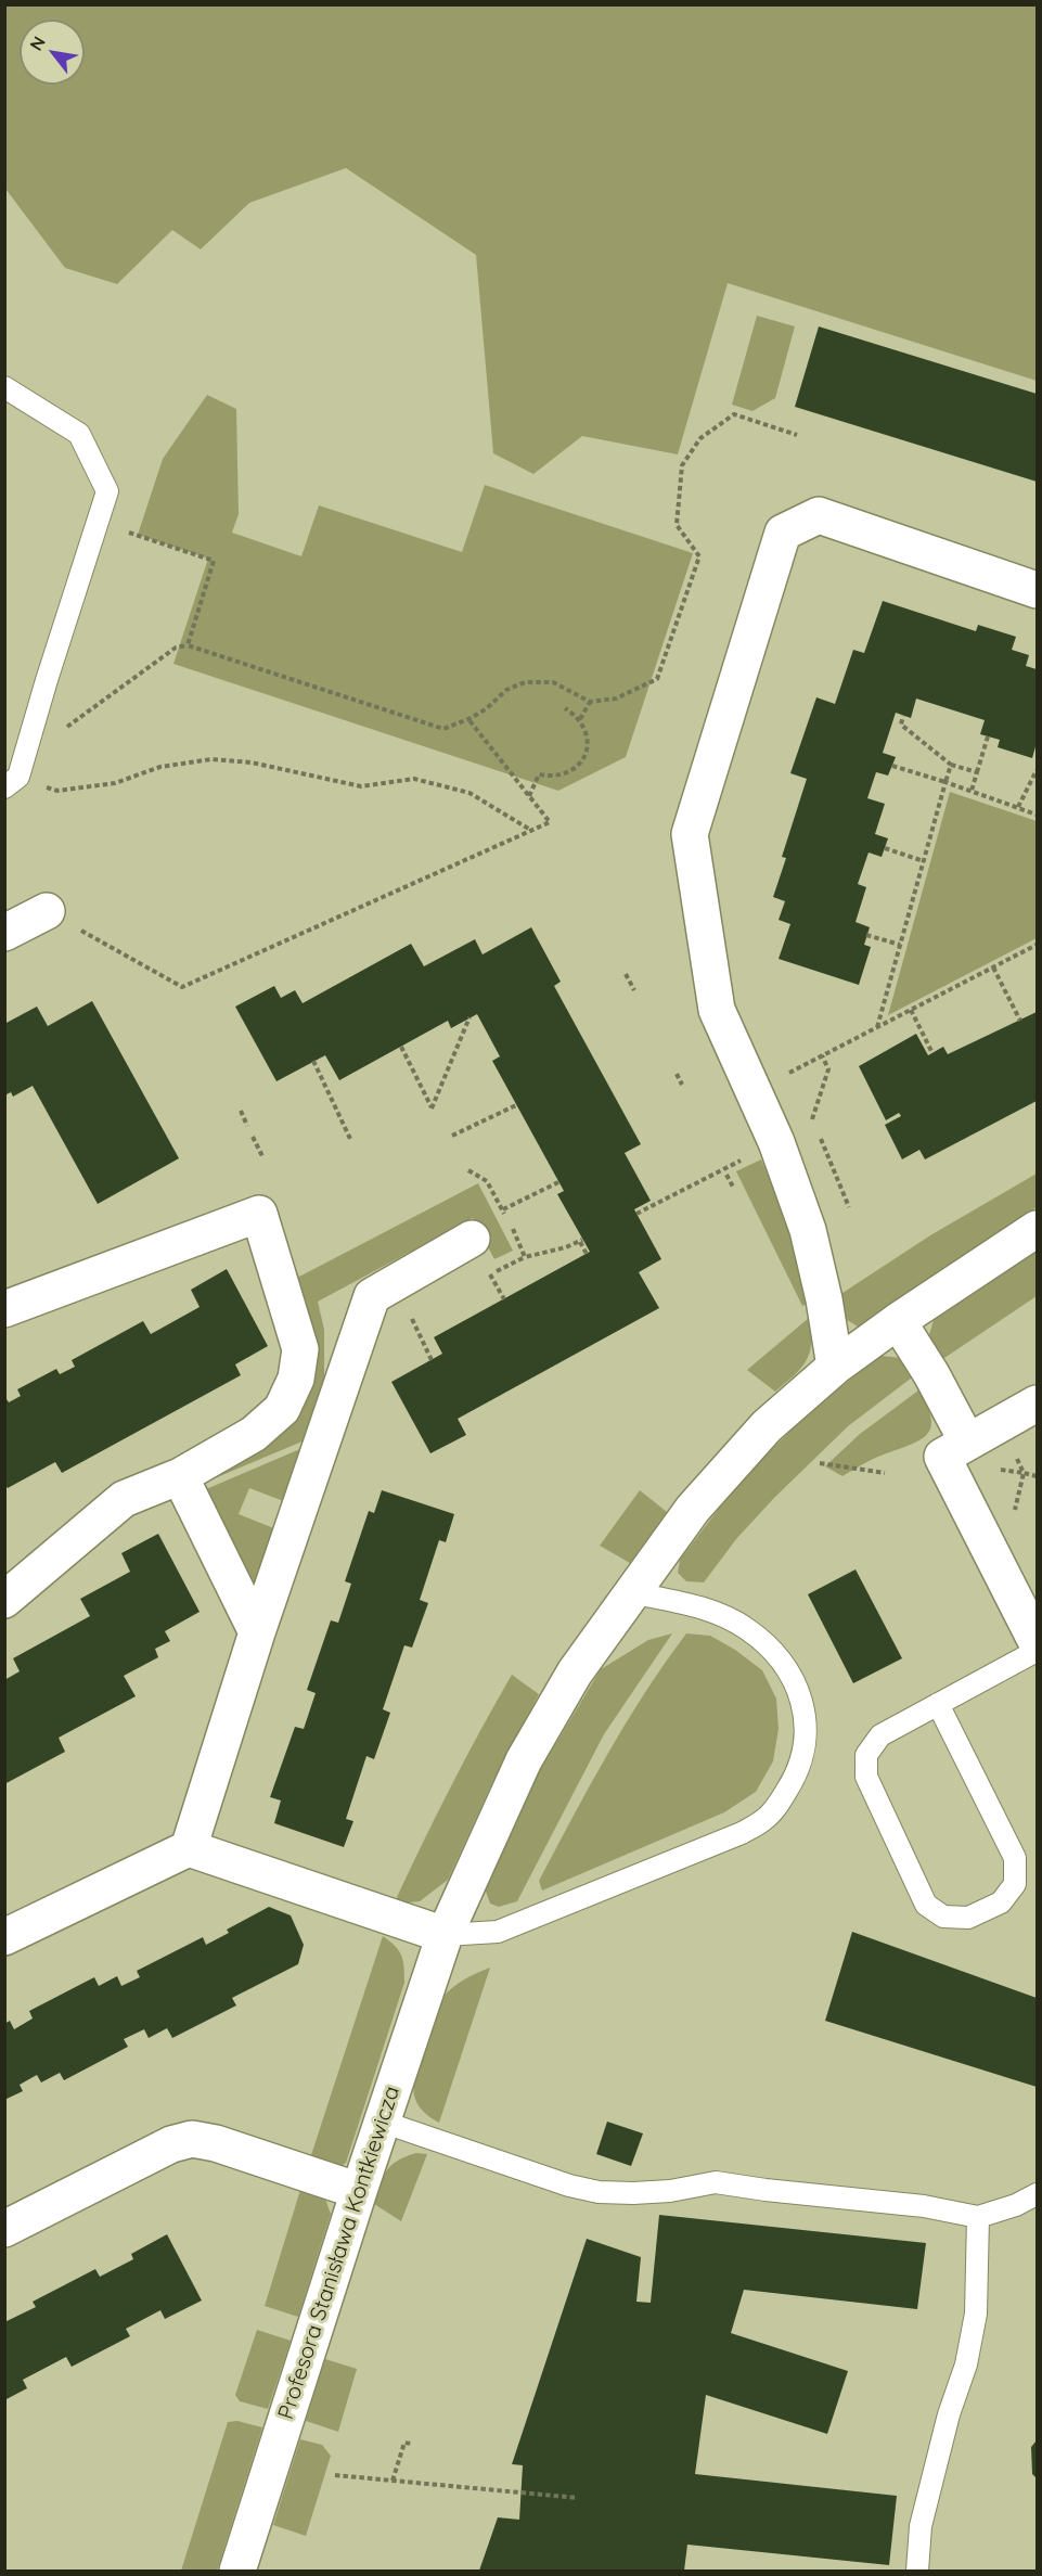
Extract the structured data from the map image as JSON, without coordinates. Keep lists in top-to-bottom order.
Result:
{
  "streets": {
    "street": ["Profesora Stanisława Kontkiewicza"]
  },
  "north": "top left"
}
